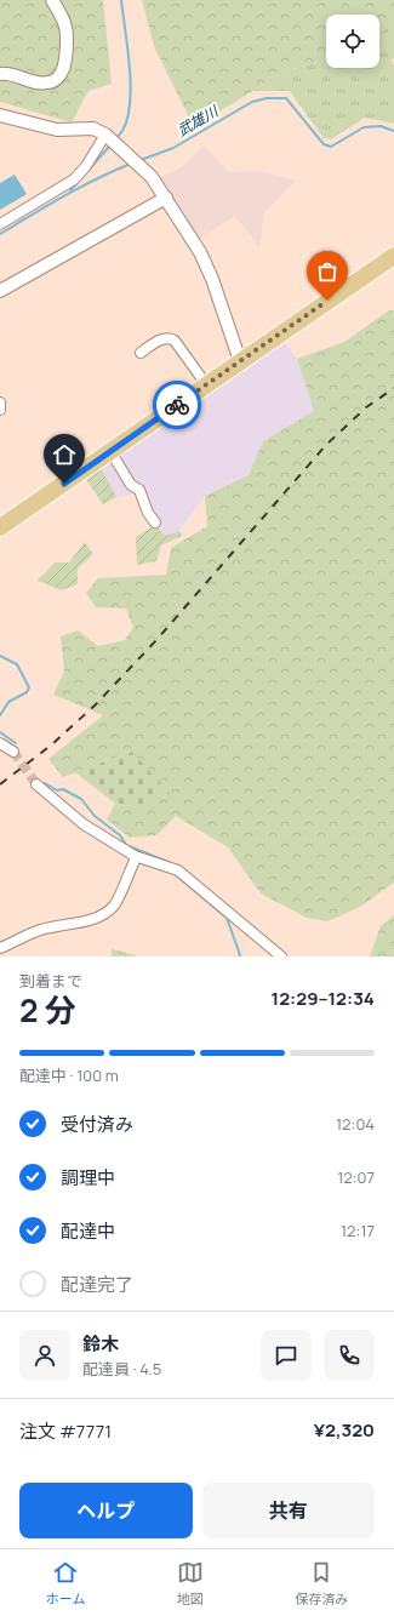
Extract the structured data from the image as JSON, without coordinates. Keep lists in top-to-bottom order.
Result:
{
  "water": ["武雄川"],
  "page": {
    "heading": ["2 分", "到着まで", "12:29–12:34"],
    "panel": [
      "鈴木",
      "配達員 · 4.5",
      "注文 #7771",
      "¥2,320"
    ],
    "bar": "配達中 · 100 m",
    "list": [
      ["受付済み", "12:04"],
      ["調理中", "12:07"],
      ["配達中", "12:17"],
      "配達完了"
    ],
    "buttons": ["ヘルプ", "共有"],
    "tabs": ["ホーム", "地図", "保存済み"]
  }
}
